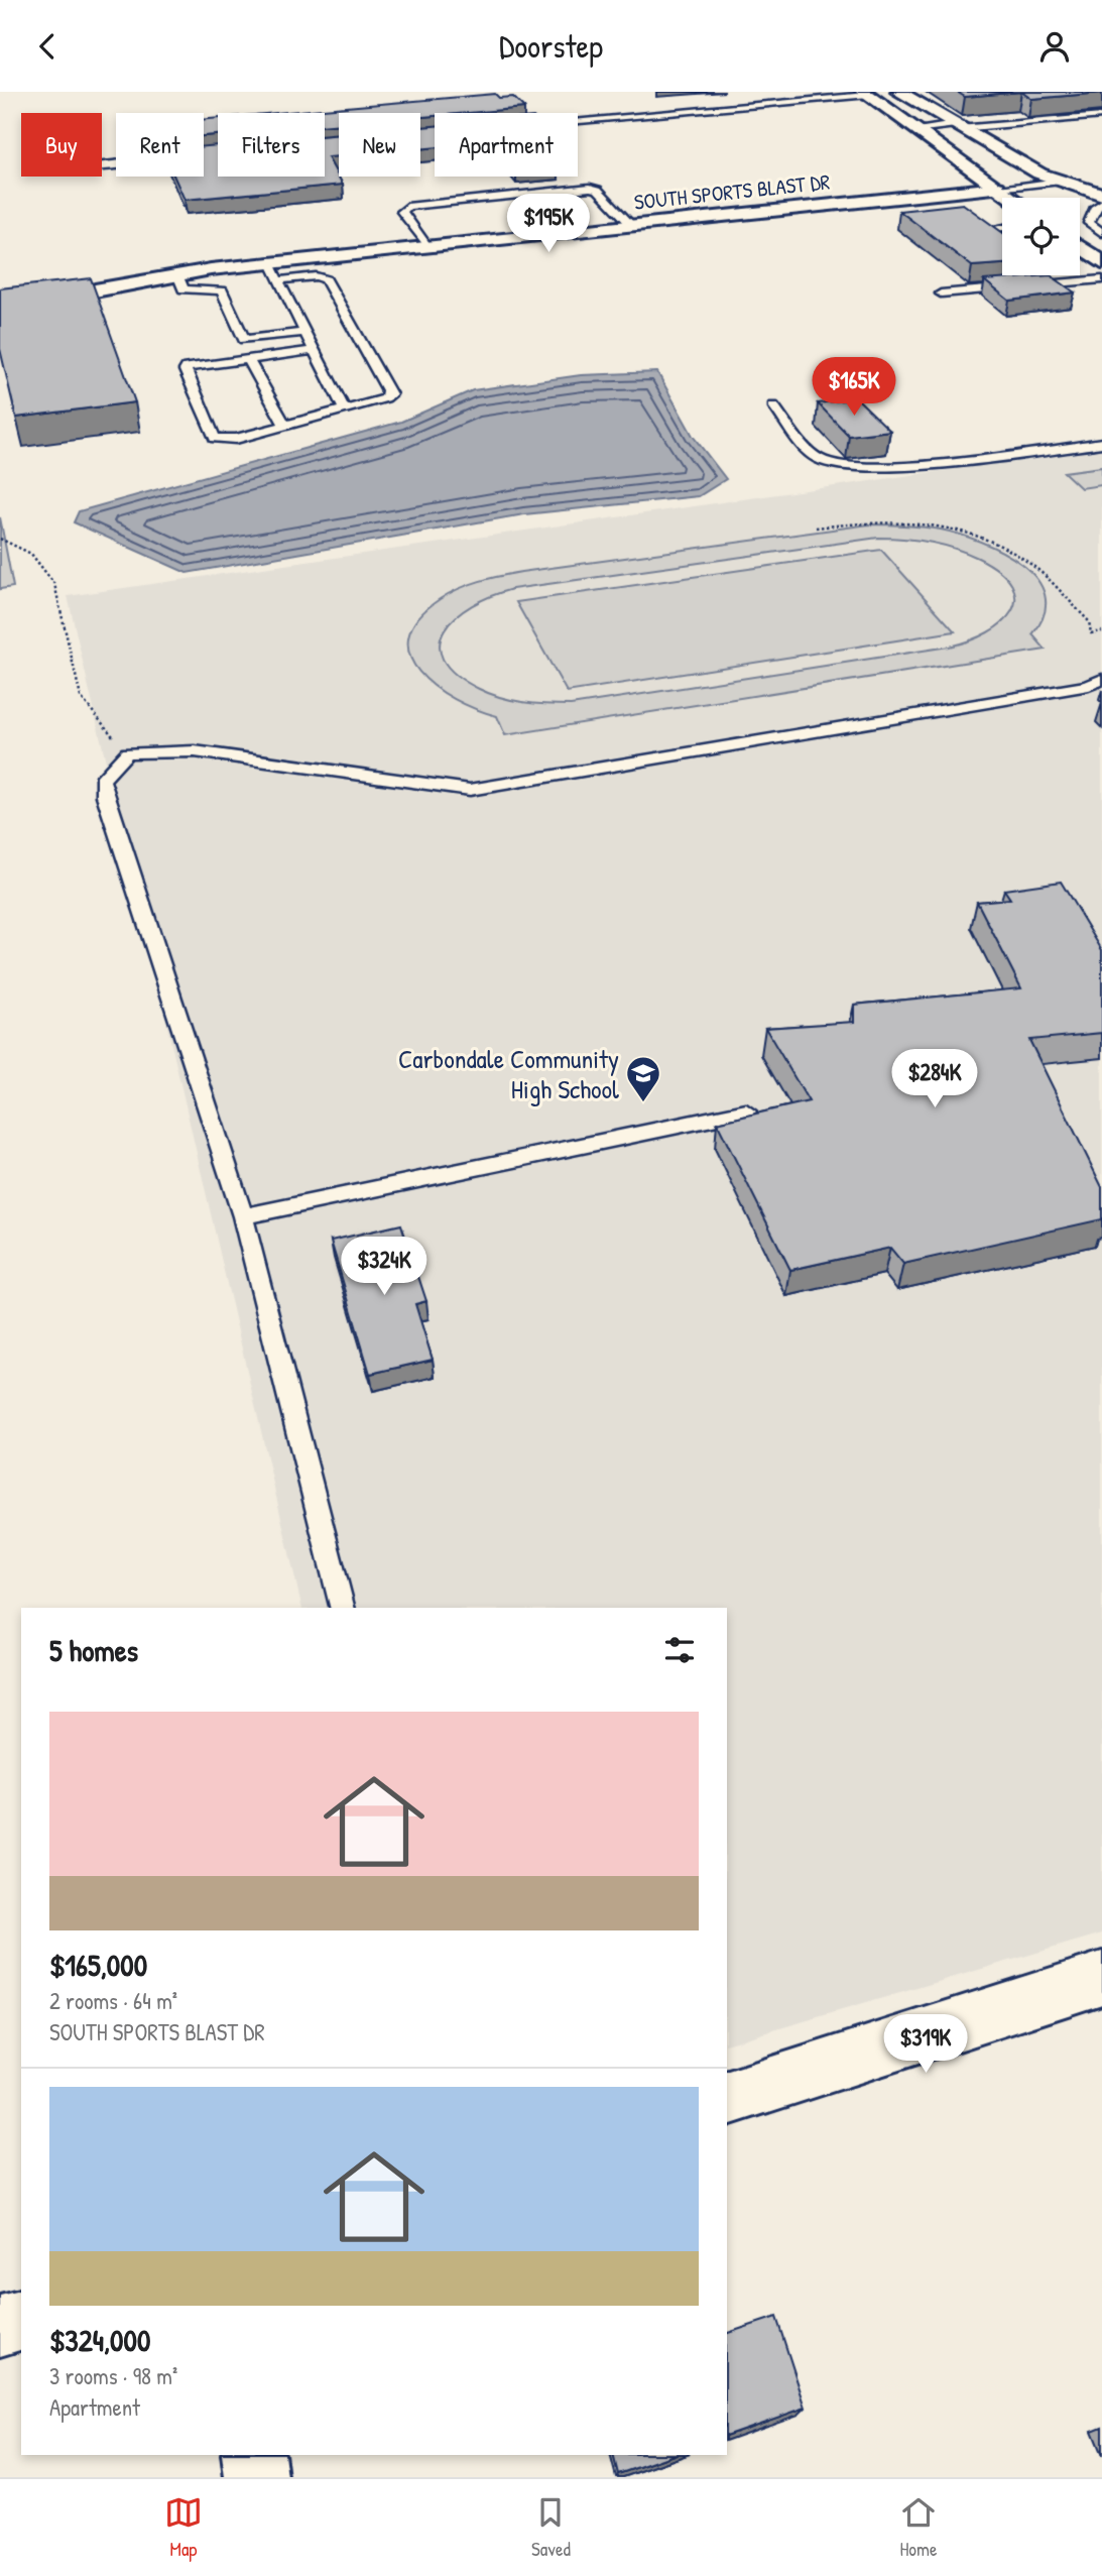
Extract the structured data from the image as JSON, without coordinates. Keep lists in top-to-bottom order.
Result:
{
  "streets": {
    "street": ["SOUTH SPORTS BLAST DR"]
  },
  "places": {
    "school or university": ["Carbondale Community High School"]
  },
  "page": {
    "header": "Doorstep",
    "chip": [
      "Buy",
      "Rent",
      "Filters",
      "New",
      "Apartment"
    ],
    "price": [
      "$195K",
      "$165K",
      "$284K",
      "$324K",
      "$319K"
    ],
    "heading": "5 homes",
    "list": [
      {
        "name": "$165,000",
        "note": "2 rooms · 64 m² · SOUTH SPORTS BLAST DR"
      },
      {
        "name": "$324,000",
        "note": "3 rooms · 98 m² · Apartment"
      }
    ],
    "tabs": ["Map", "Saved", "Home"]
  }
}
